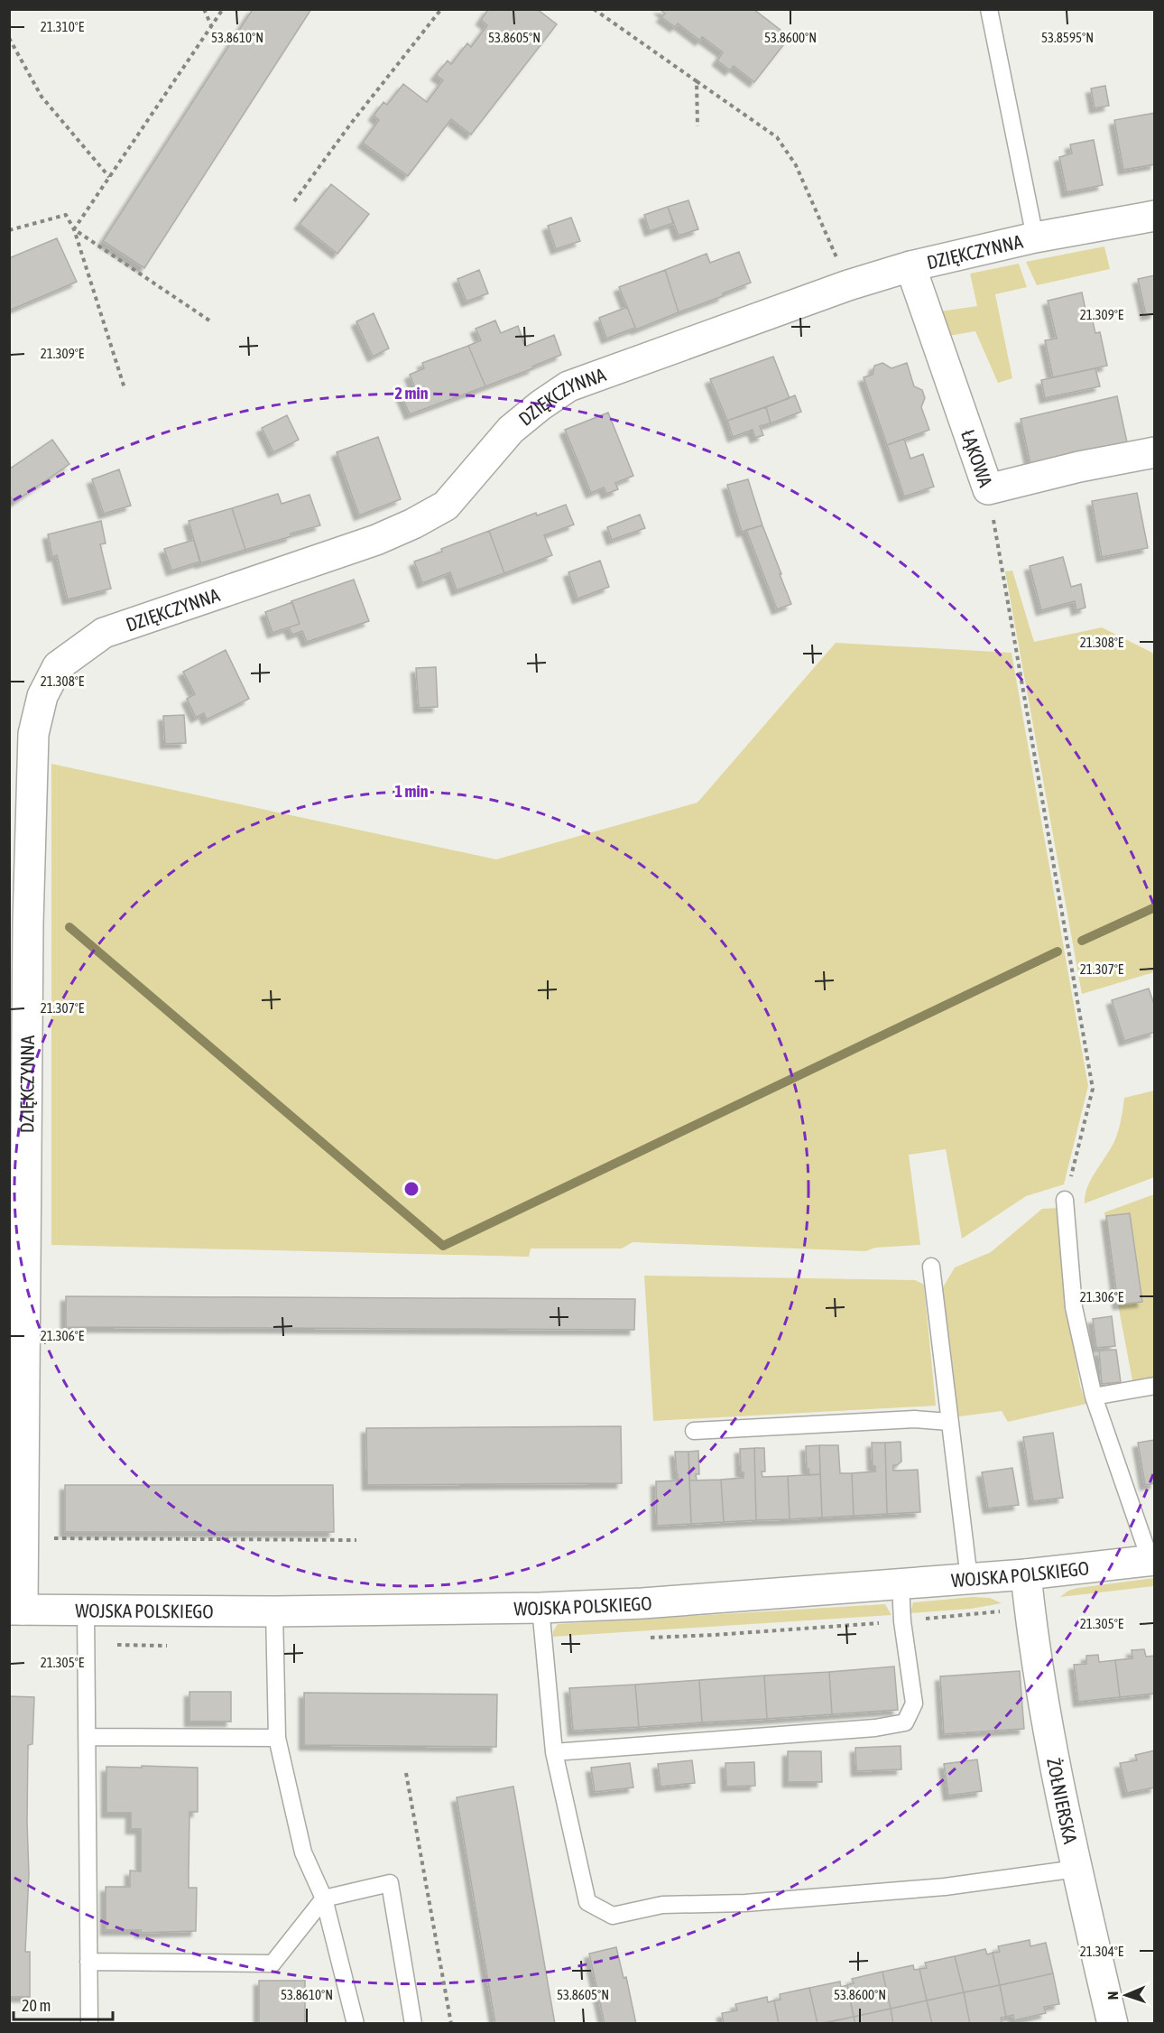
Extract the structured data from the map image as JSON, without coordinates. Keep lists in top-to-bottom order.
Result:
{
  "streets": {
    "street": [
      "DZIĘKCZYNNA",
      "ŁĄKOWA",
      "WOJSKA POLSKIEGO",
      "ŻOŁNIERSKA"
    ]
  },
  "crossings": [
    ["DZIĘKCZYNNA", "ŁĄKOWA"],
    ["DZIĘKCZYNNA", "WOJSKA POLSKIEGO"],
    ["WOJSKA POLSKIEGO", "ŻOŁNIERSKA"]
  ],
  "scale_bar": "20 m",
  "north": "left",
  "coordinates": [
    "21.310°E",
    "53.8610°N",
    "53.8605°N",
    "53.8600°N",
    "53.8595°N",
    "21.309°E",
    "21.308°E",
    "21.307°E",
    "21.306°E",
    "21.305°E",
    "21.304°E"
  ],
  "rings": ["2 min", "1 min"]
}
